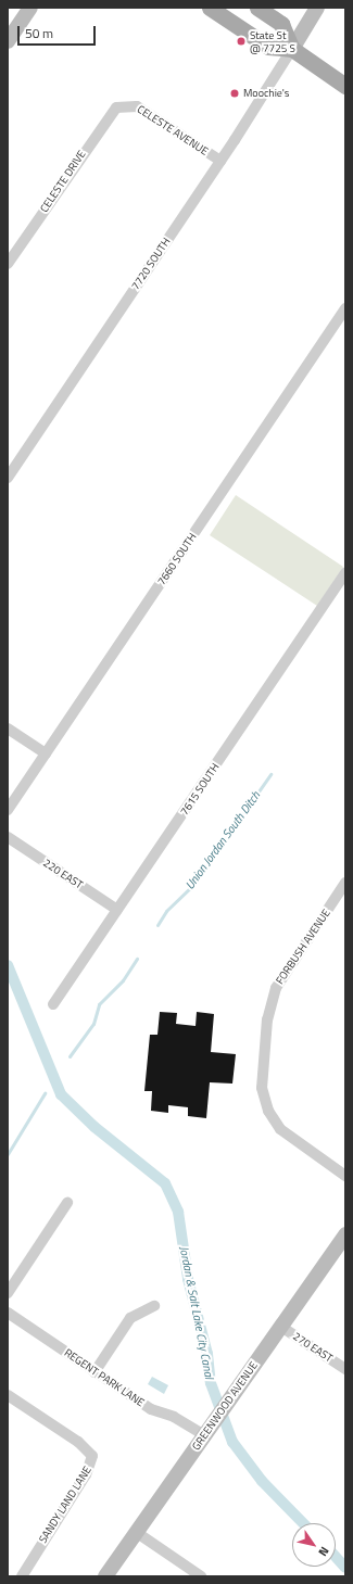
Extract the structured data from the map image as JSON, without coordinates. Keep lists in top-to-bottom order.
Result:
{
  "streets": {
    "street": [
      "CELESTE AVENUE",
      "CELESTE DRIVE",
      "7720 SOUTH",
      "7660 SOUTH",
      "7615 SOUTH",
      "220 EAST",
      "FORBUSH AVENUE",
      "270 EAST",
      "REGENT PARK LANE",
      "GREENWOOD AVENUE",
      "SANDY LAND LANE"
    ]
  },
  "crossings": [
    ["CELESTE AVENUE", "CELESTE DRIVE"],
    ["CELESTE AVENUE", "7720 SOUTH"],
    ["7615 SOUTH", "220 EAST"],
    ["270 EAST", "GREENWOOD AVENUE"],
    ["REGENT PARK LANE", "GREENWOOD AVENUE"]
  ],
  "water": ["Union Jordan South Ditch", "Jordan & Salt Lake City Canal"],
  "places": ["State St @ 7725 S", "Moochie's"],
  "scale_bar": "50 m",
  "north": "bottom right"
}
